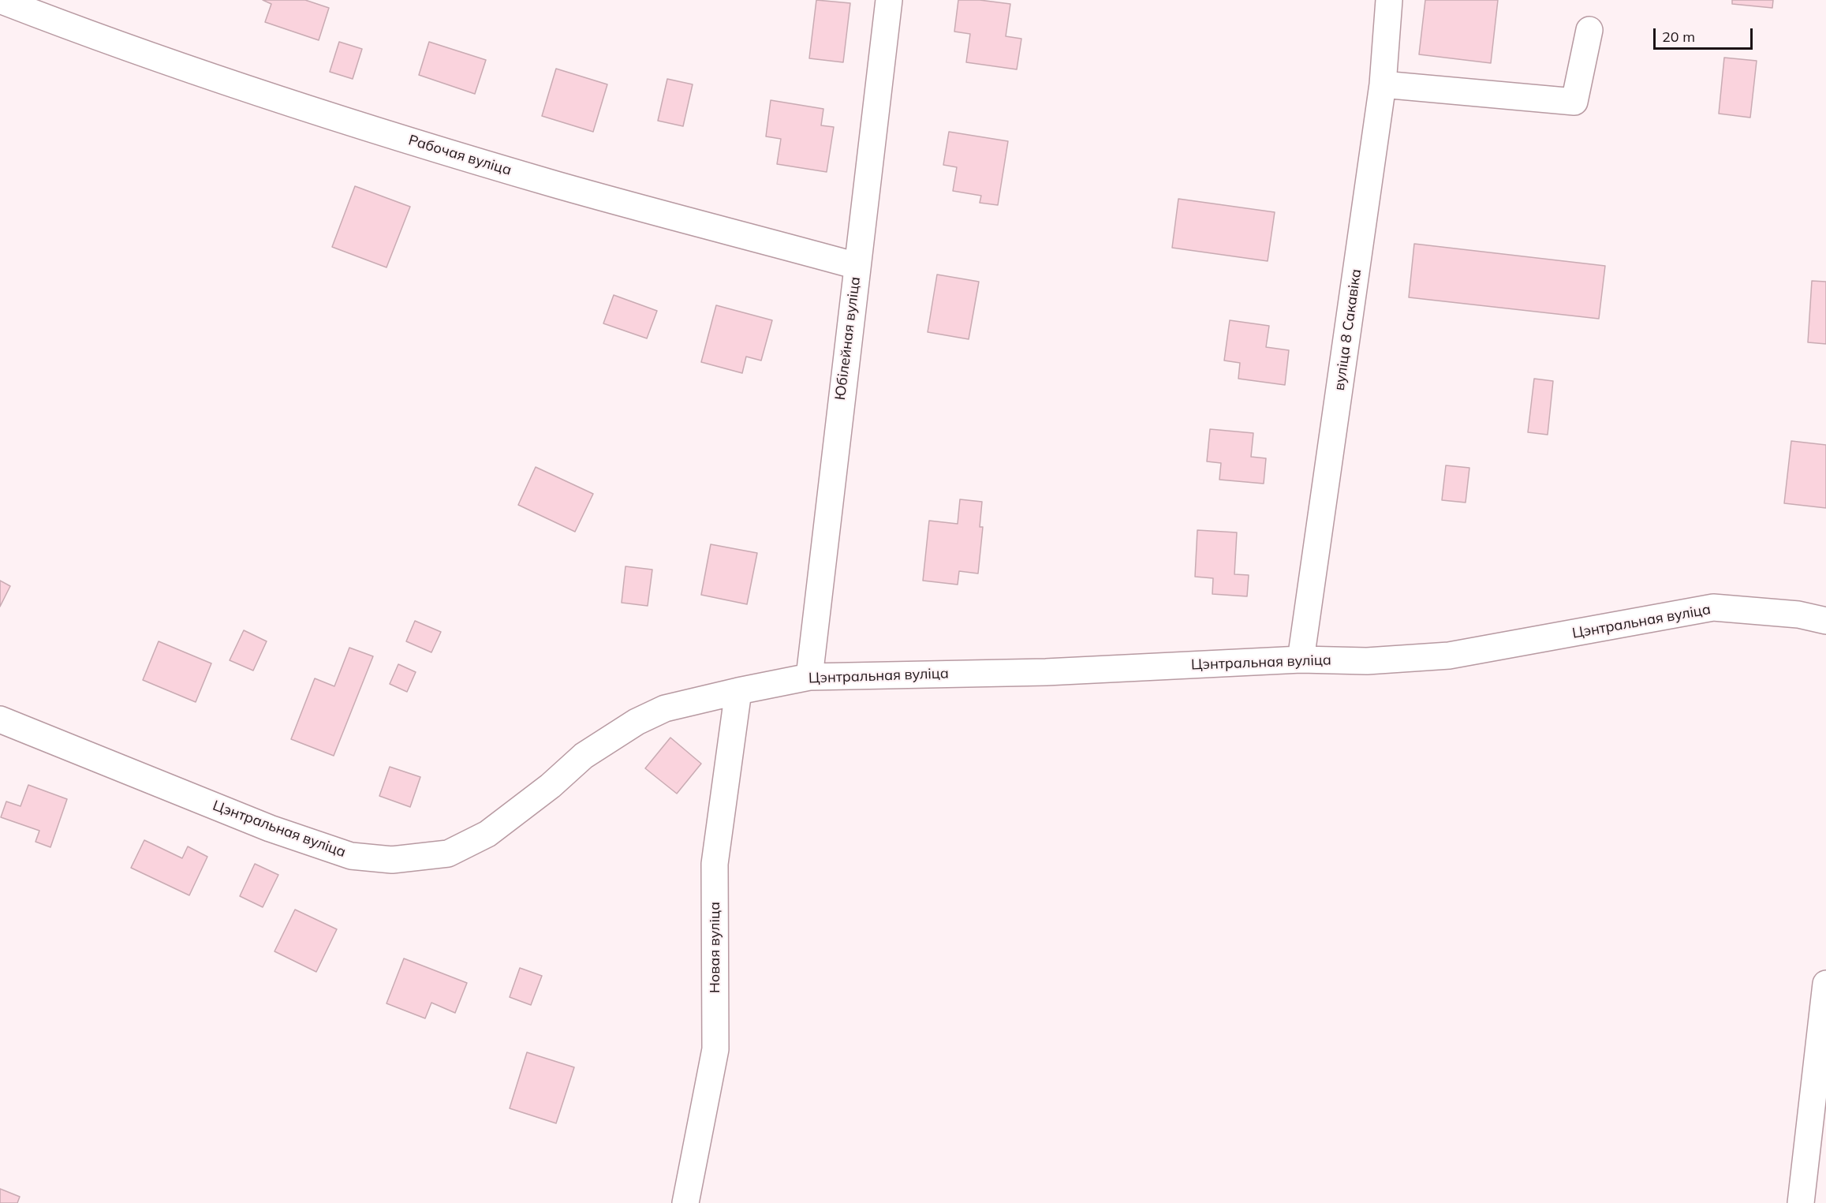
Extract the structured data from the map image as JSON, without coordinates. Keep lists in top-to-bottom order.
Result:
{
  "streets": {
    "street": [
      "Рабочая вуліца",
      "вуліца 8 Сакавіка",
      "Юбілейная вуліца",
      "Цэнтральная вуліца",
      "Новая вуліца"
    ]
  },
  "crossings": [
    ["Рабочая вуліца", "Юбілейная вуліца"],
    ["вуліца 8 Сакавіка", "Цэнтральная вуліца"],
    ["Юбілейная вуліца", "Цэнтральная вуліца"],
    ["Цэнтральная вуліца", "Новая вуліца"]
  ],
  "scale_bar": "20 m"
}
